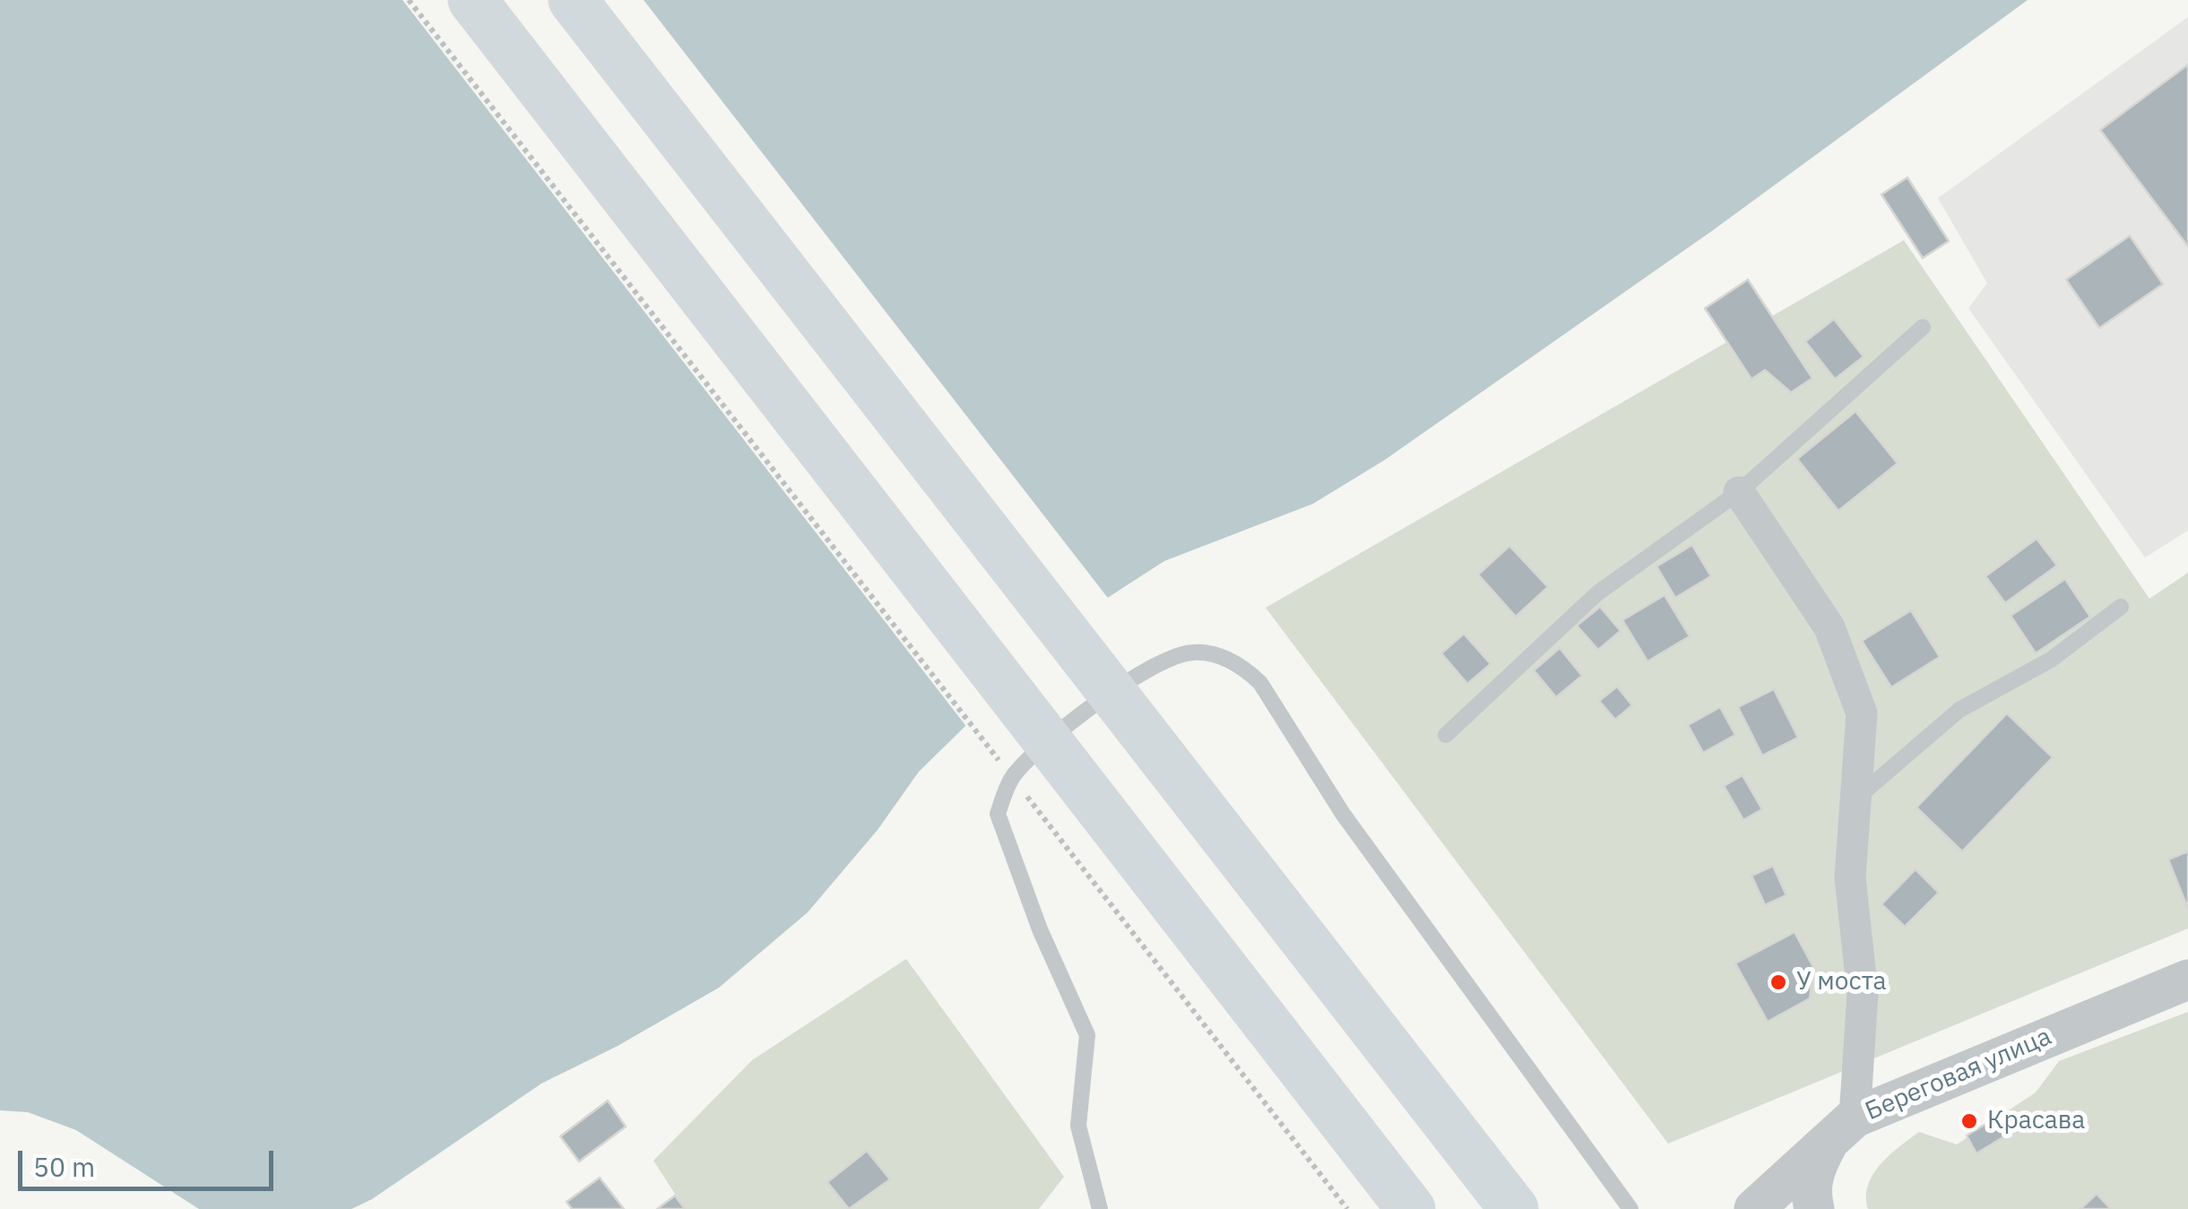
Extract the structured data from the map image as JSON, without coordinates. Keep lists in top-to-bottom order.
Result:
{
  "streets": {
    "street": ["Береговая улица"]
  },
  "places": ["У моста", "Красава"],
  "scale_bar": "50 m"
}
